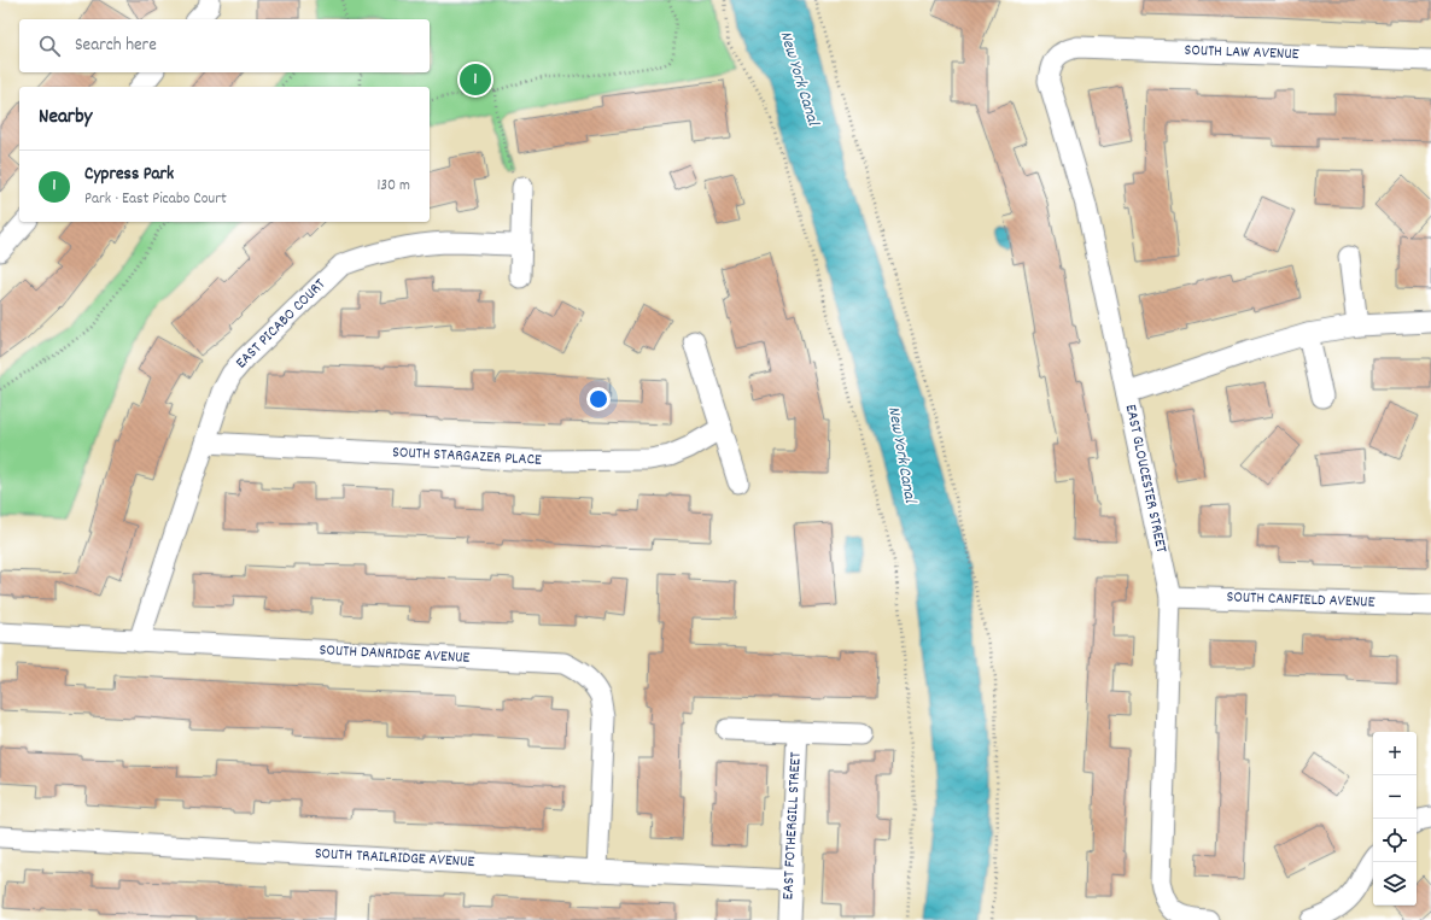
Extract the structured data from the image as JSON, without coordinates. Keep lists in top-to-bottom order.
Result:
{
  "streets": {
    "street": [
      "SOUTH LAW AVENUE",
      "EAST PICABO COURT",
      "SOUTH STARGAZER PLACE",
      "EAST GLOUCESTER STREET",
      "SOUTH CANFIELD AVENUE",
      "SOUTH DANRIDGE AVENUE",
      "EAST FOTHERGILL STREET",
      "SOUTH TRAILRIDGE AVENUE"
    ]
  },
  "crossings": [
    ["SOUTH LAW AVENUE", "EAST GLOUCESTER STREET"],
    ["EAST PICABO COURT", "SOUTH STARGAZER PLACE"],
    ["EAST PICABO COURT", "SOUTH DANRIDGE AVENUE"],
    ["EAST GLOUCESTER STREET", "SOUTH CANFIELD AVENUE"],
    ["SOUTH DANRIDGE AVENUE", "SOUTH TRAILRIDGE AVENUE"],
    ["EAST FOTHERGILL STREET", "SOUTH TRAILRIDGE AVENUE"]
  ],
  "water": ["New York Canal"],
  "page": {
    "search": "Search here",
    "pins": "1",
    "heading": "Nearby",
    "list": [
      {
        "mark": "1",
        "name": "Cypress Park",
        "note": "Park · East Picabo Court",
        "value": "130 m"
      }
    ],
    "map_buttons": ["+", "−"]
  }
}
